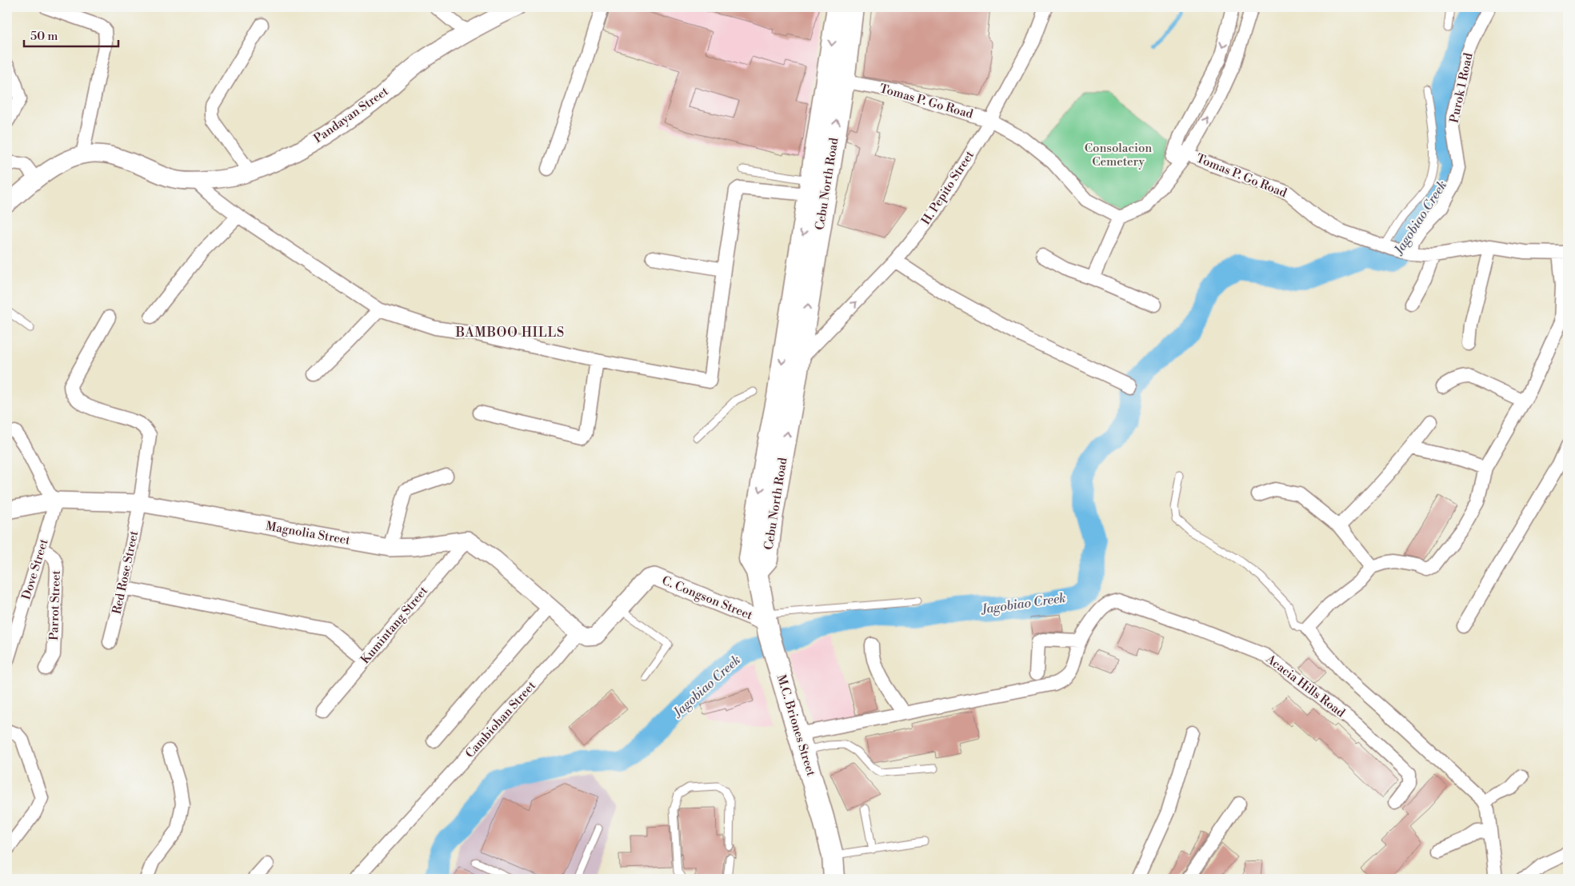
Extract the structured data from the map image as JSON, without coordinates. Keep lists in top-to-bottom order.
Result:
{
  "streets": {
    "main road": ["Cebu North Road", "M.C. Briones Street"],
    "street": [
      "Purok 1 Road",
      "Tomas P. Go Road",
      "Pandayan Street",
      "H. Pepito Street",
      "Magnolia Street",
      "Dove Street",
      "Red Rose Street",
      "C. Congson Street",
      "Parrot Street",
      "Kumintang Street",
      "Acacia Hills Road",
      "Cambiohan Street"
    ]
  },
  "crossings": [
    ["Purok 1 Road", "Tomas P. Go Road"],
    ["Tomas P. Go Road", "Cebu North Road"],
    ["Tomas P. Go Road", "H. Pepito Street"],
    ["Cebu North Road", "H. Pepito Street"],
    ["Cebu North Road", "M.C. Briones Street"],
    ["Magnolia Street", "Dove Street"],
    ["Magnolia Street", "Red Rose Street"],
    ["Magnolia Street", "Kumintang Street"],
    ["Dove Street", "Parrot Street"],
    ["C. Congson Street", "M.C. Briones Street"]
  ],
  "districts": ["BAMBOO HILLS"],
  "water": ["Jagobiao Creek"],
  "parks": ["Consolacion Cemetery"],
  "scale_bar": "50 m"
}
